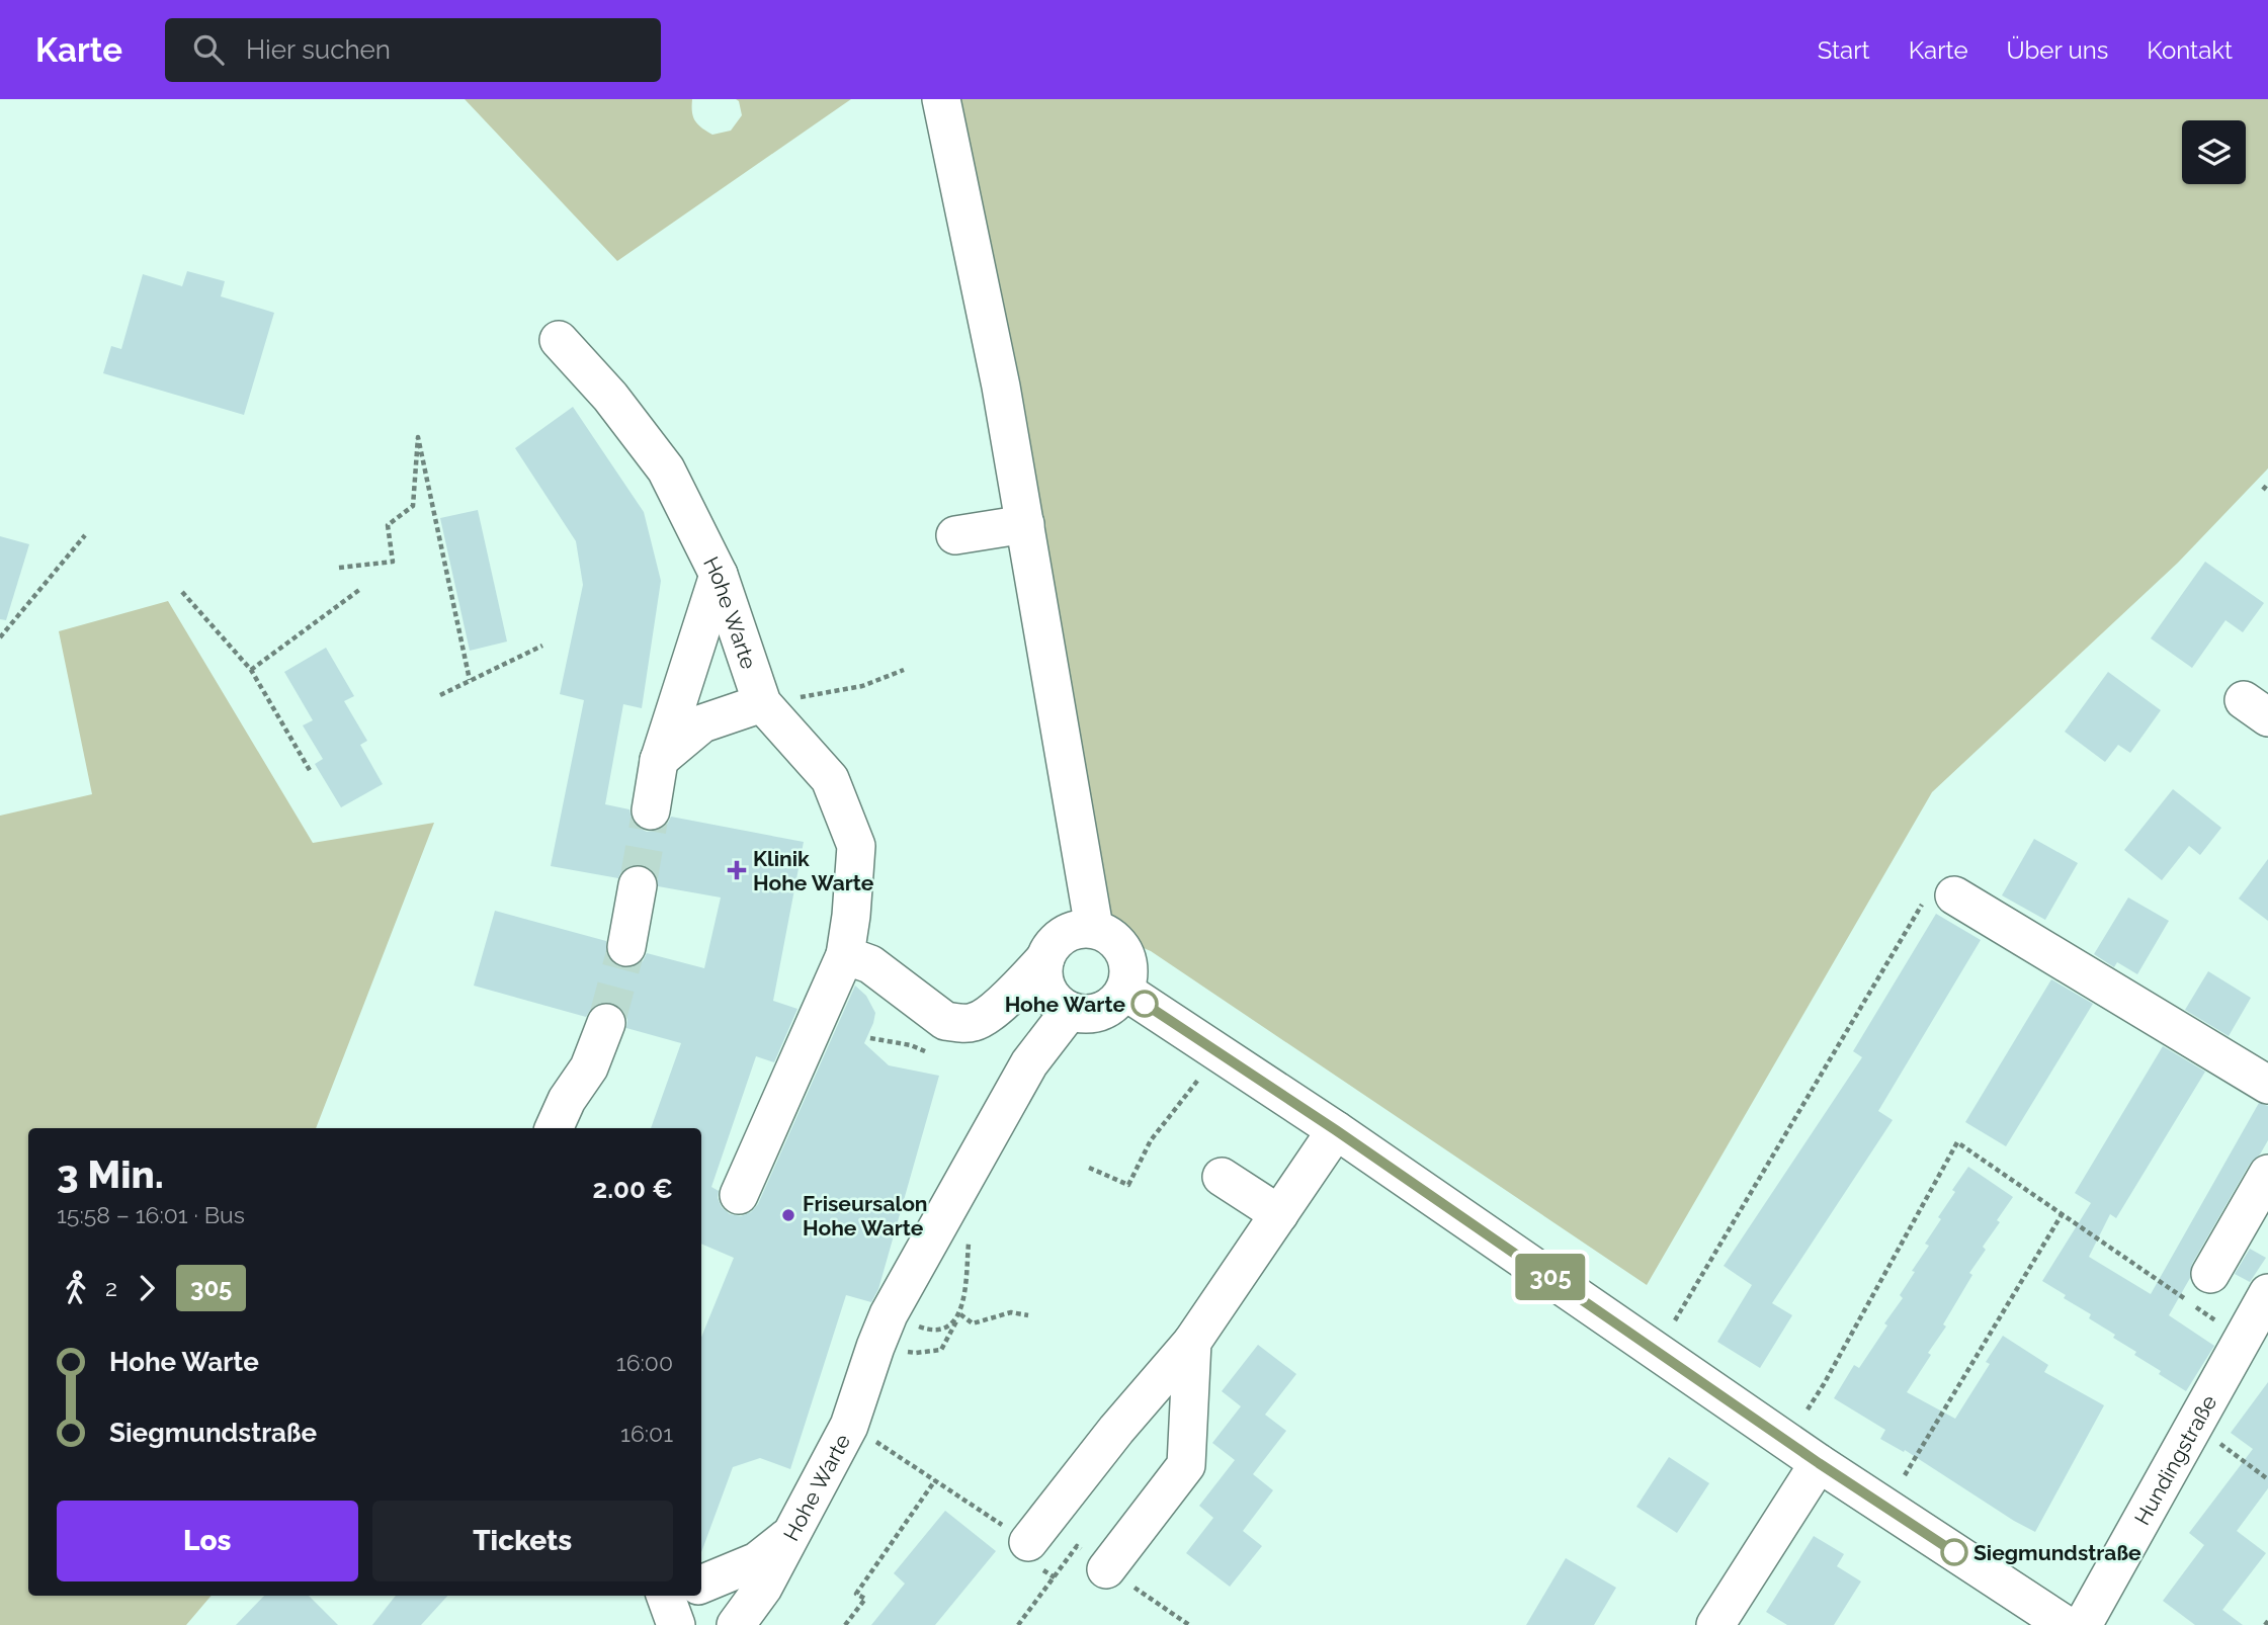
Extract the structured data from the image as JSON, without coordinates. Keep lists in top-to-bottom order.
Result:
{
  "streets": {
    "street": ["Hohe Warte", "Hundingstraße"]
  },
  "places": {
    "health": ["Klinik Hohe Warte"],
    "other": ["Hohe Warte", "Friseursalon Hohe Warte", "Siegmundstraße"]
  },
  "lines": ["bus line 305"],
  "page": {
    "header": "Karte",
    "search": "Hier suchen",
    "nav": [
      "Start",
      "Karte",
      "Über uns",
      "Kontakt"
    ],
    "on_map": "305",
    "heading": ["3 Min.", "15:58 – 16:01 · Bus", "2.00 €"],
    "legs": ["2", "305"],
    "list": [
      {
        "name": "Hohe Warte",
        "value": "16:00"
      },
      {
        "name": "Siegmundstraße",
        "value": "16:01"
      }
    ],
    "buttons": ["Los", "Tickets"]
  }
}
